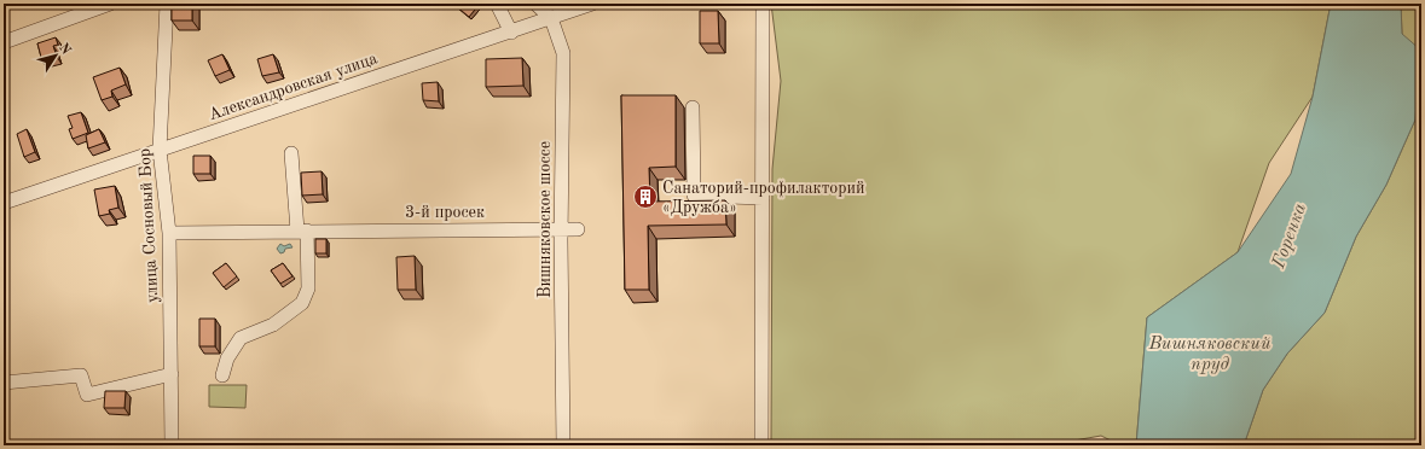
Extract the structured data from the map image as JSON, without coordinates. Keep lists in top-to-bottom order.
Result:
{
  "streets": {
    "street": [
      "Александровская улица",
      "3-й просек",
      "Вишняковское шоссе",
      "улица Сосновый Бор"
    ]
  },
  "crossings": [
    ["Александровская улица", "Вишняковское шоссе"],
    ["Александровская улица", "улица Сосновый Бор"],
    ["3-й просек", "Вишняковское шоссе"],
    ["3-й просек", "улица Сосновый Бор"]
  ],
  "water": ["Горенка", "Вишняковский пруд"],
  "places": {
    "building": ["Санаторий-профилакторий «Дружба»"]
  },
  "north": "top right"
}
